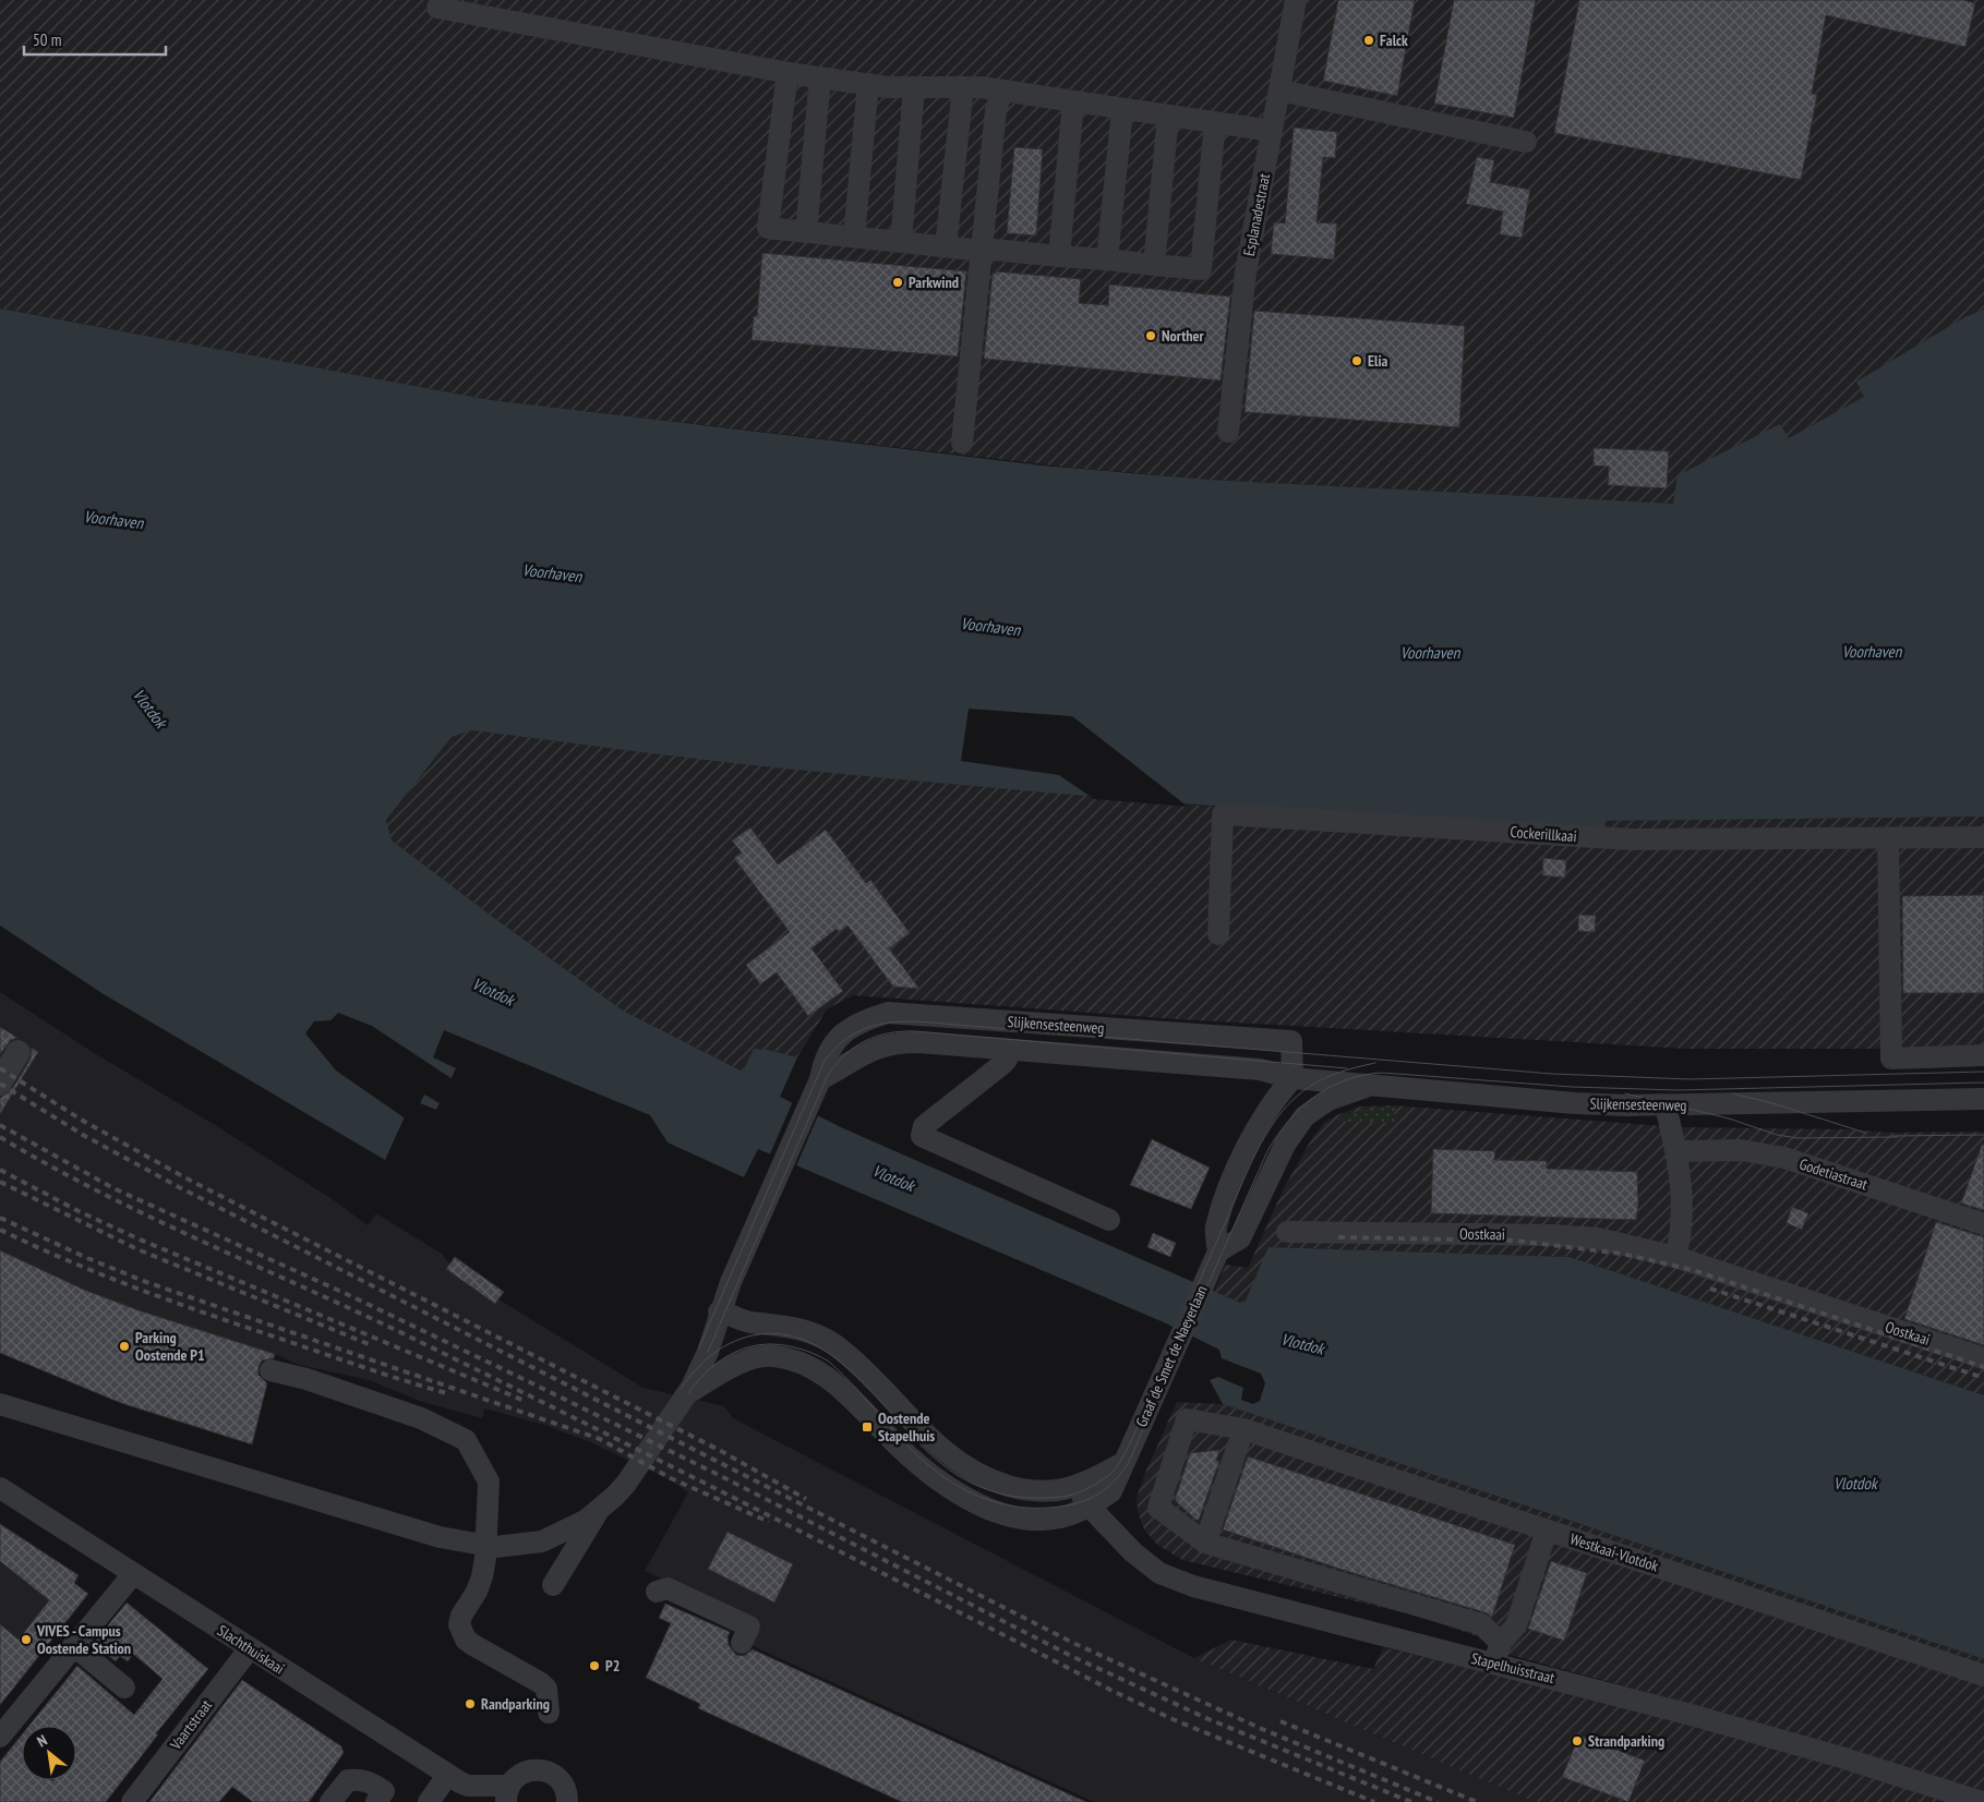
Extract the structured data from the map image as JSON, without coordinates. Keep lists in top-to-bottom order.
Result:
{
  "streets": {
    "street": [
      "Esplanadestraat",
      "Cockerillkaai",
      "Slijkensesteenweg",
      "Godetiastraat",
      "Oostkaai",
      "Graaf de Smet de Naeyerlaan",
      "Westkaai-Vlotdok",
      "Slachthuiskaai",
      "Stapelhuisstraat",
      "Vaartstraat"
    ]
  },
  "crossings": [
    ["Slijkensesteenweg", "Graaf de Smet de Naeyerlaan"],
    ["Graaf de Smet de Naeyerlaan", "Stapelhuisstraat"],
    ["Slachthuiskaai", "Vaartstraat"]
  ],
  "water": ["Voorhaven", "Vlotdok"],
  "places": {
    "other": [
      "Falck",
      "Parkwind",
      "Norther",
      "Elia",
      "Parking Oostende P1",
      "VIVES - Campus Oostende Station",
      "P2",
      "Randparking",
      "Strandparking"
    ],
    "transit": ["Oostende Stapelhuis"]
  },
  "scale_bar": "50 m",
  "north": "top left"
}
